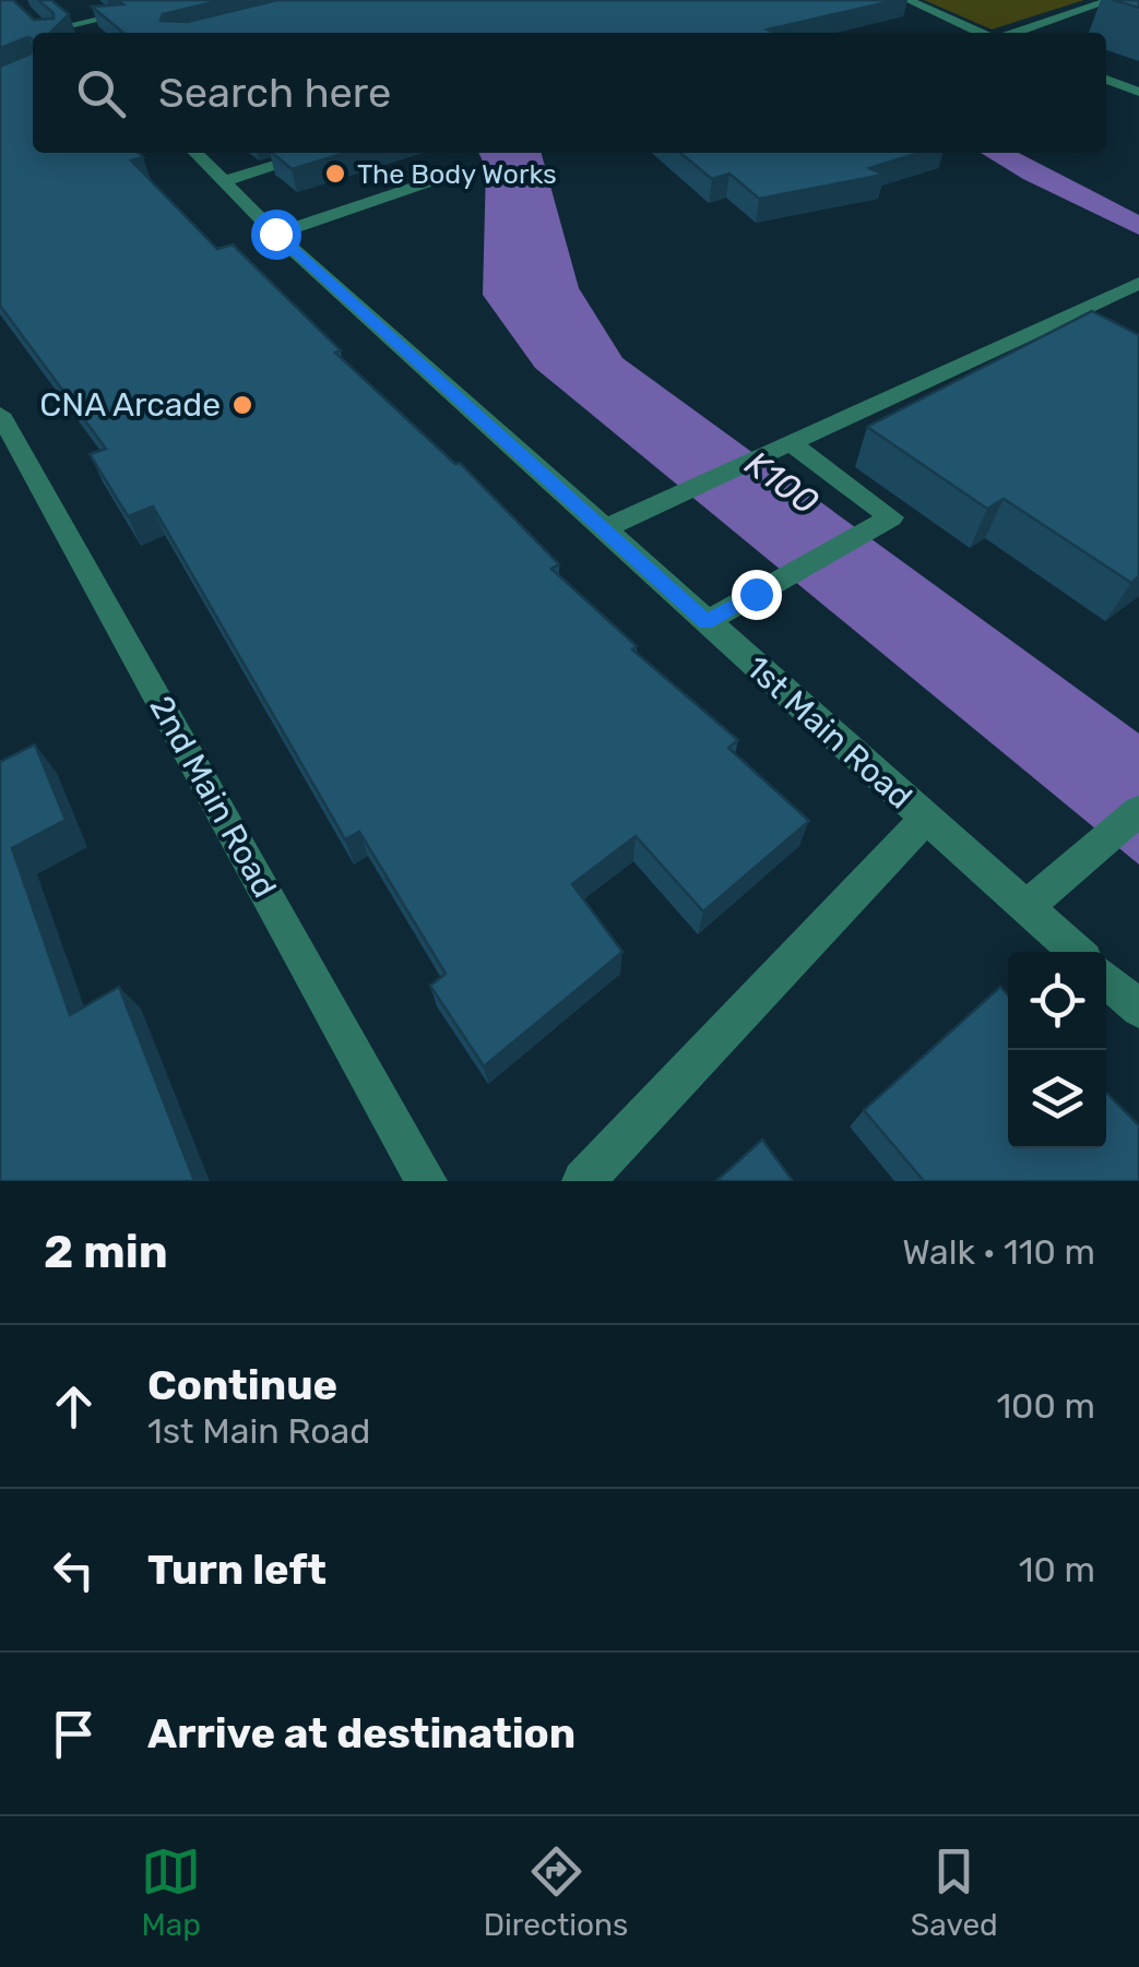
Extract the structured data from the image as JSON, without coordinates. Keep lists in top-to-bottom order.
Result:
{
  "streets": {
    "street": ["1st Main Road", "2nd Main Road"]
  },
  "water": ["K100"],
  "places": ["The Body Works", "CNA Arcade"],
  "page": {
    "search": "Search here",
    "heading": ["2 min", "Walk · 110 m"],
    "list": [
      ["Continue", "1st Main Road", "100 m"],
      ["Turn left", "10 m"],
      "Arrive at destination"
    ],
    "nav": ["Map", "Directions", "Saved"]
  }
}
